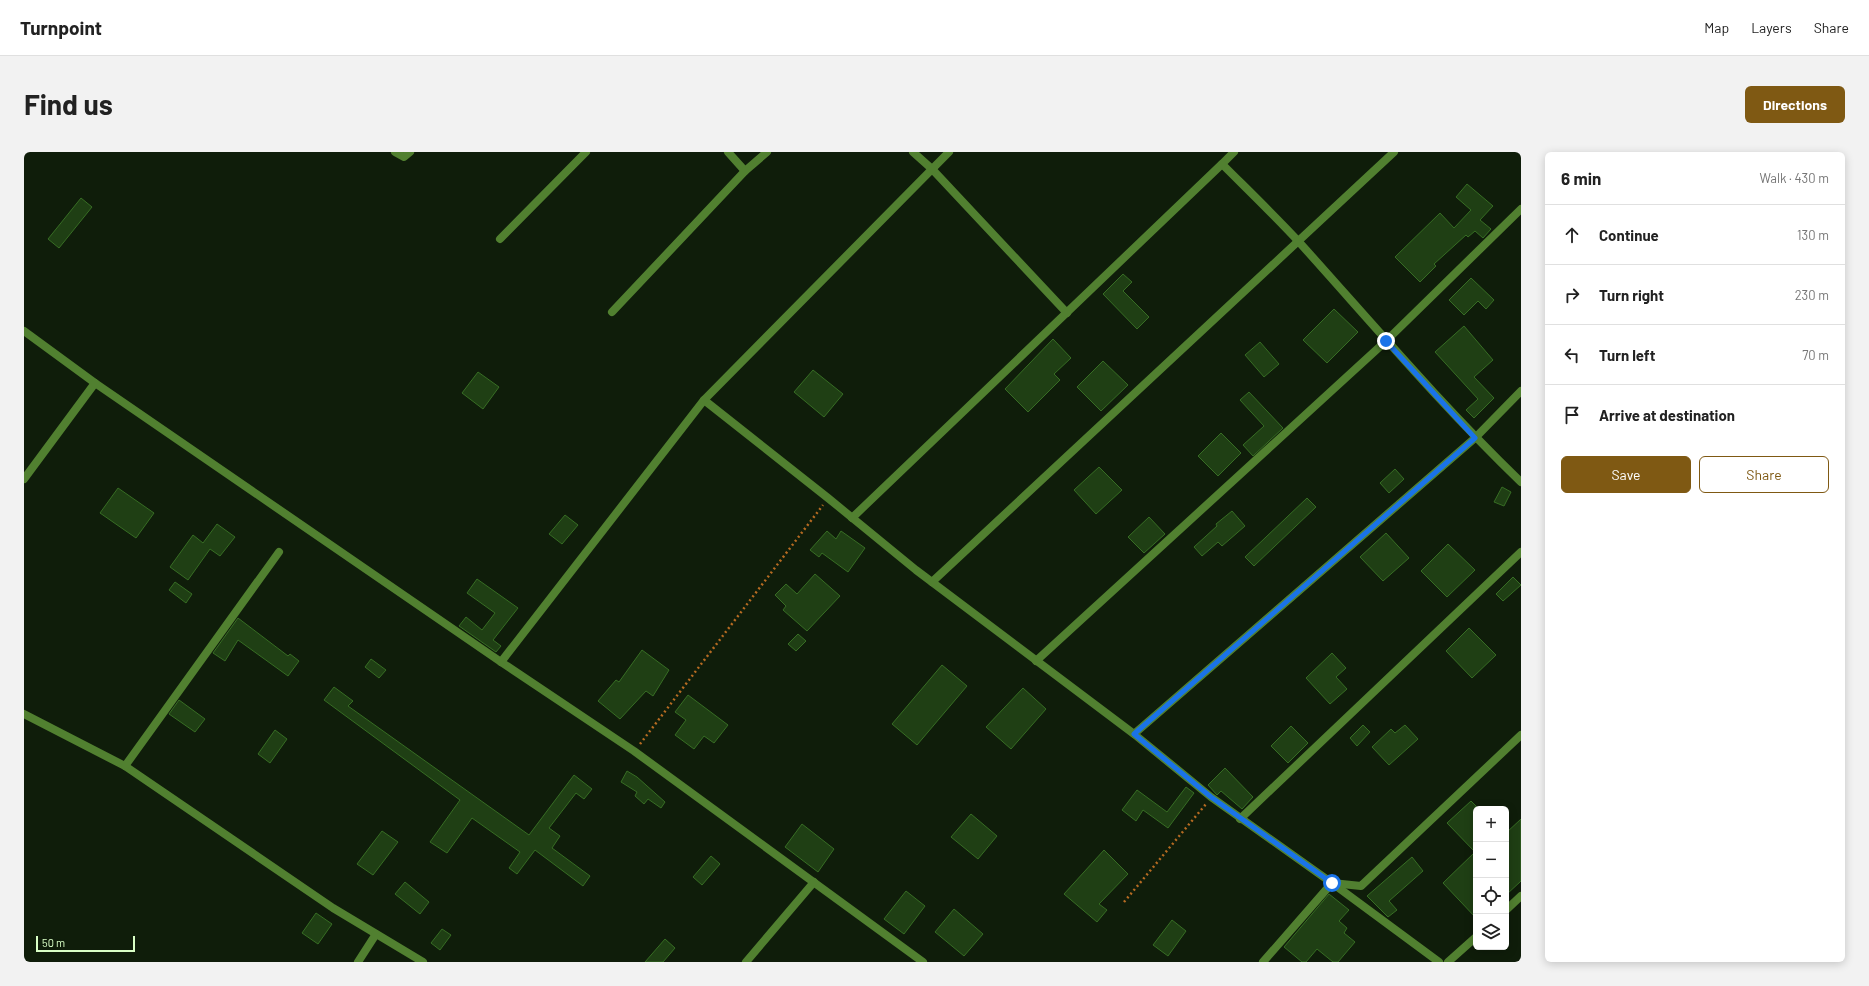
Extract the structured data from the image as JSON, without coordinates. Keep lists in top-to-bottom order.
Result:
{
  "scale_bar": "50 m",
  "page": {
    "header": "Turnpoint",
    "nav": ["Map", "Layers", "Share"],
    "buttons": [
      "Directions",
      ["Save", "Share"]
    ],
    "title": "Find us",
    "heading": ["6 min", "Walk · 430 m"],
    "list": [
      ["Continue", "130 m"],
      ["Turn right", "230 m"],
      ["Turn left", "70 m"],
      "Arrive at destination"
    ],
    "map_buttons": ["+", "−"],
    "scale": "50 m"
  }
}
